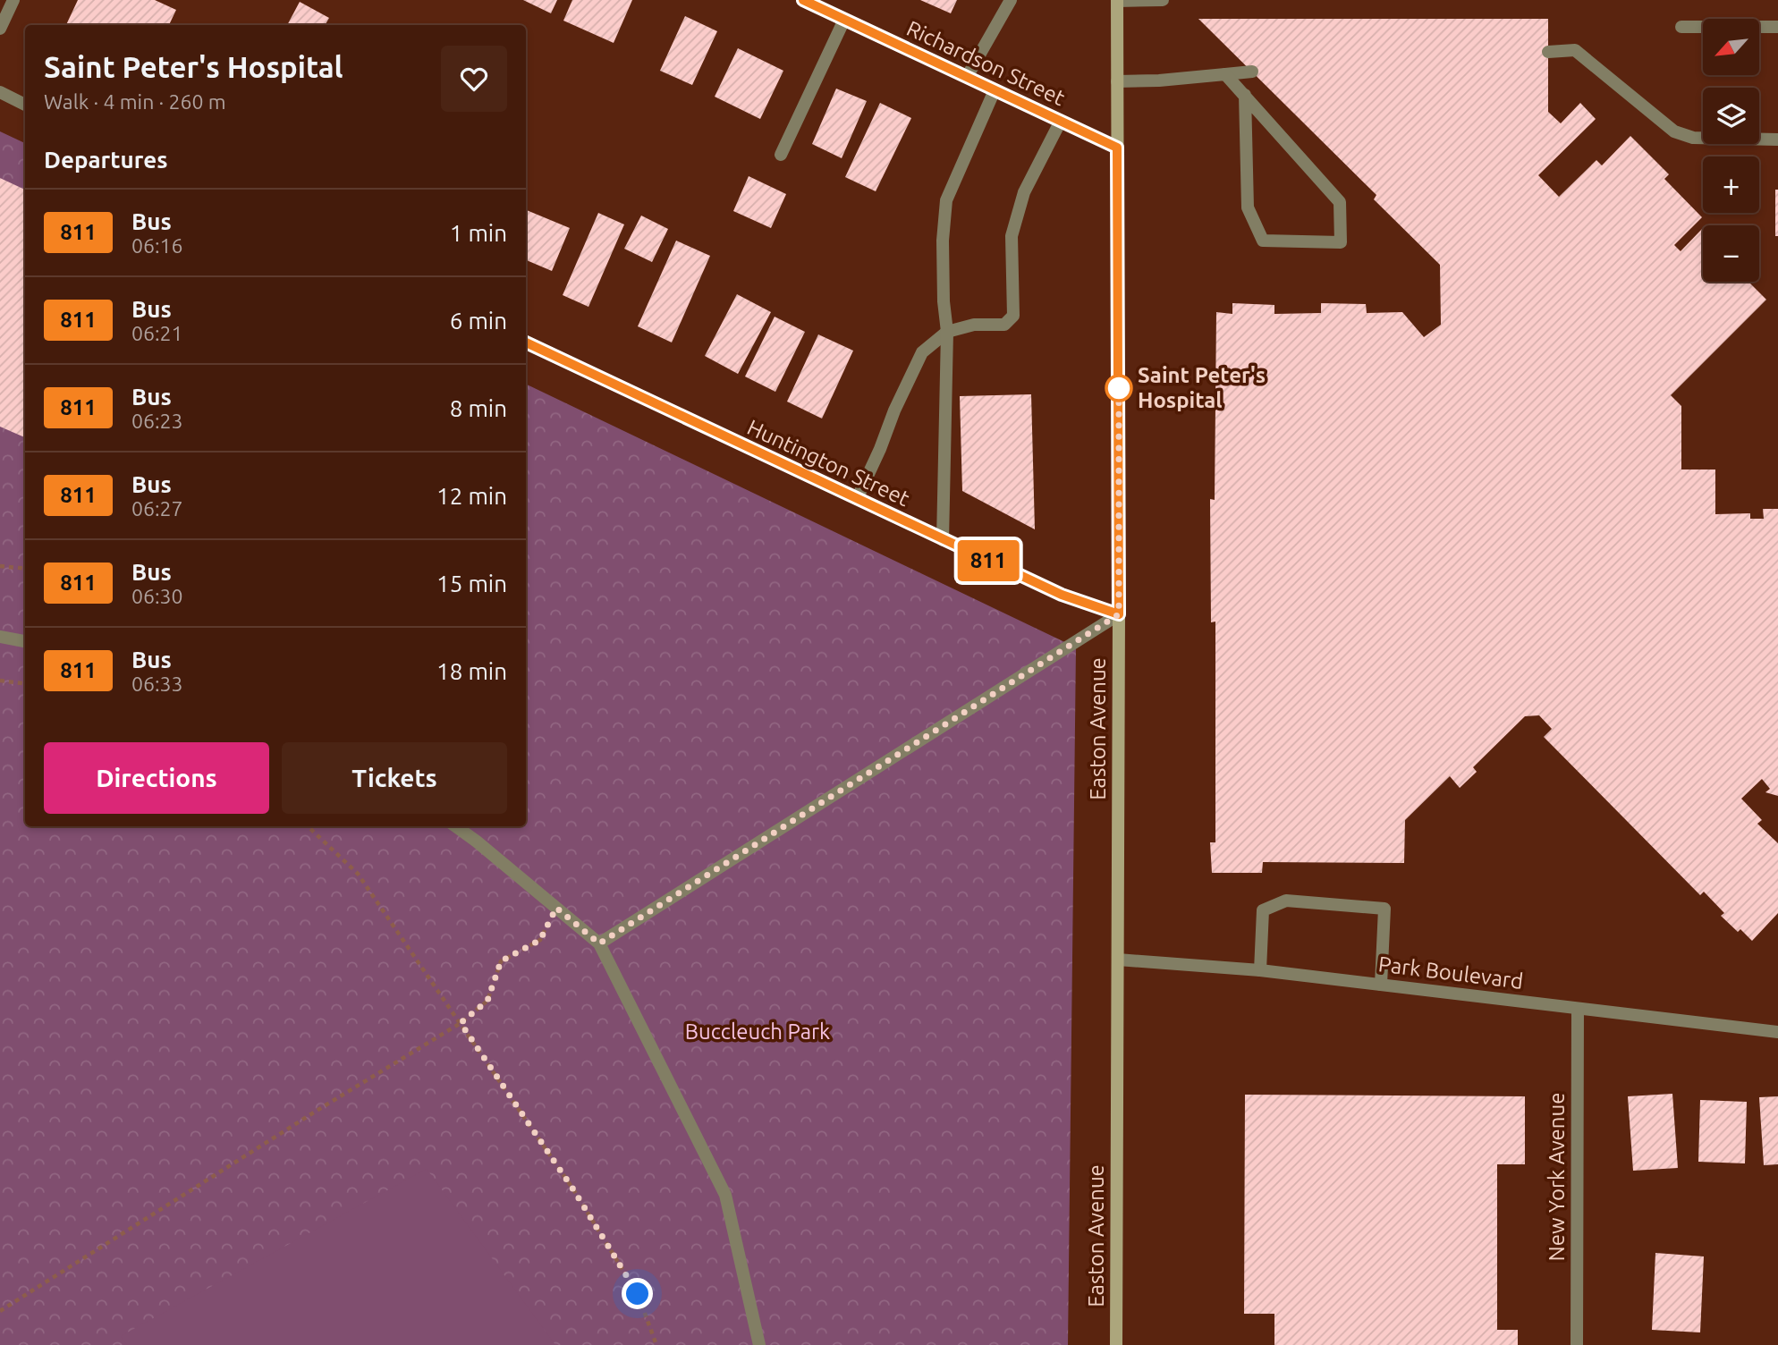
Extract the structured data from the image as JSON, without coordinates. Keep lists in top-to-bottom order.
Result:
{
  "streets": {
    "street": [
      "Richardson Street",
      "Huntington Street",
      "Easton Avenue",
      "Park Boulevard",
      "New York Avenue"
    ]
  },
  "crossings": [
    ["Richardson Street", "Easton Avenue"],
    ["Huntington Street", "Easton Avenue"],
    ["Easton Avenue", "Park Boulevard"],
    ["Park Boulevard", "New York Avenue"]
  ],
  "parks": ["Buccleuch Park"],
  "places": ["Saint Peter's Hospital"],
  "lines": ["bus line 811"],
  "north": "bottom left",
  "page": {
    "on_map": "811",
    "map_buttons": ["+", "−"],
    "heading": [
      ["Saint Peter's Hospital", "Walk · 4 min · 260 m"],
      "Departures"
    ],
    "list": [
      {
        "mark": "811",
        "name": "Bus",
        "note": "06:16",
        "value": "1 min"
      },
      {
        "mark": "811",
        "name": "Bus",
        "note": "06:21",
        "value": "6 min"
      },
      {
        "mark": "811",
        "name": "Bus",
        "note": "06:23",
        "value": "8 min"
      },
      {
        "mark": "811",
        "name": "Bus",
        "note": "06:27",
        "value": "12 min"
      },
      {
        "mark": "811",
        "name": "Bus",
        "note": "06:30",
        "value": "15 min"
      },
      {
        "mark": "811",
        "name": "Bus",
        "note": "06:33",
        "value": "18 min"
      }
    ],
    "buttons": ["Directions", "Tickets"]
  }
}
